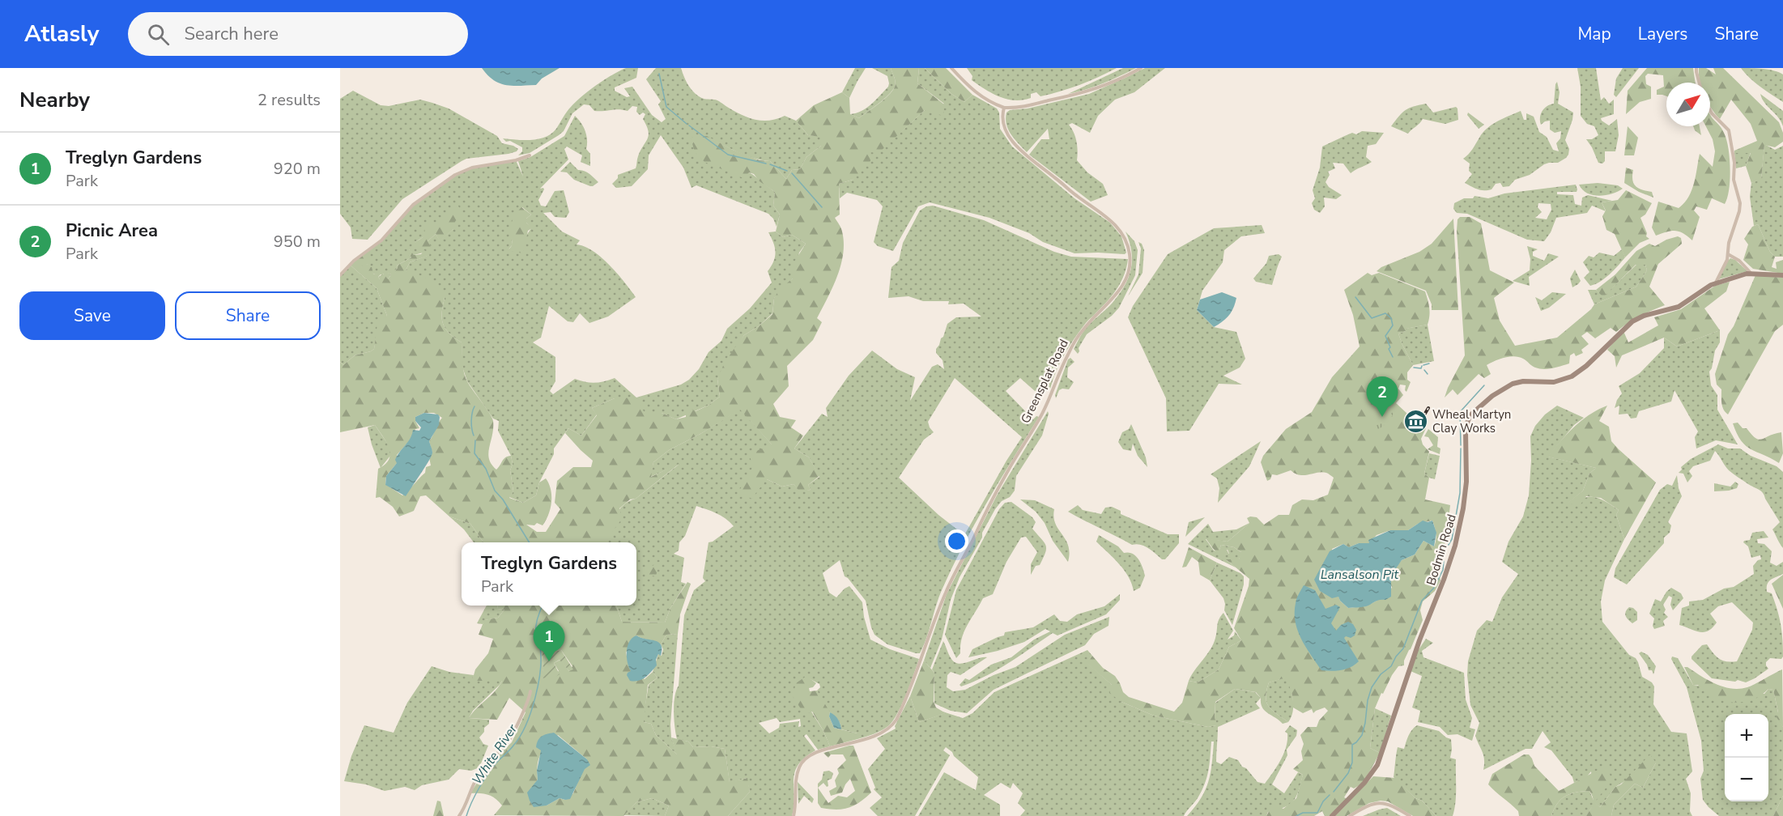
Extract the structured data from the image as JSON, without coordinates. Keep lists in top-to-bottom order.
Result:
{
  "streets": {
    "main road": ["Bodmin Road"],
    "street": ["Greensplat Road"]
  },
  "water": ["Lansalson Pit", "White River"],
  "places": {
    "museum": ["Wheal Martyn Clay Works"]
  },
  "north": "top right",
  "page": {
    "header": "Atlasly",
    "search": "Search here",
    "nav": ["Map", "Layers", "Share"],
    "heading": ["Nearby", "2 results"],
    "list": [
      {
        "mark": "1",
        "name": "Treglyn Gardens",
        "note": "Park",
        "value": "920 m"
      },
      {
        "mark": "2",
        "name": "Picnic Area",
        "note": "Park",
        "value": "950 m"
      }
    ],
    "buttons": ["Save", "Share"],
    "pins": ["2", "1"],
    "popup": ["Treglyn Gardens", "Park"],
    "map_buttons": ["+", "−"]
  }
}
